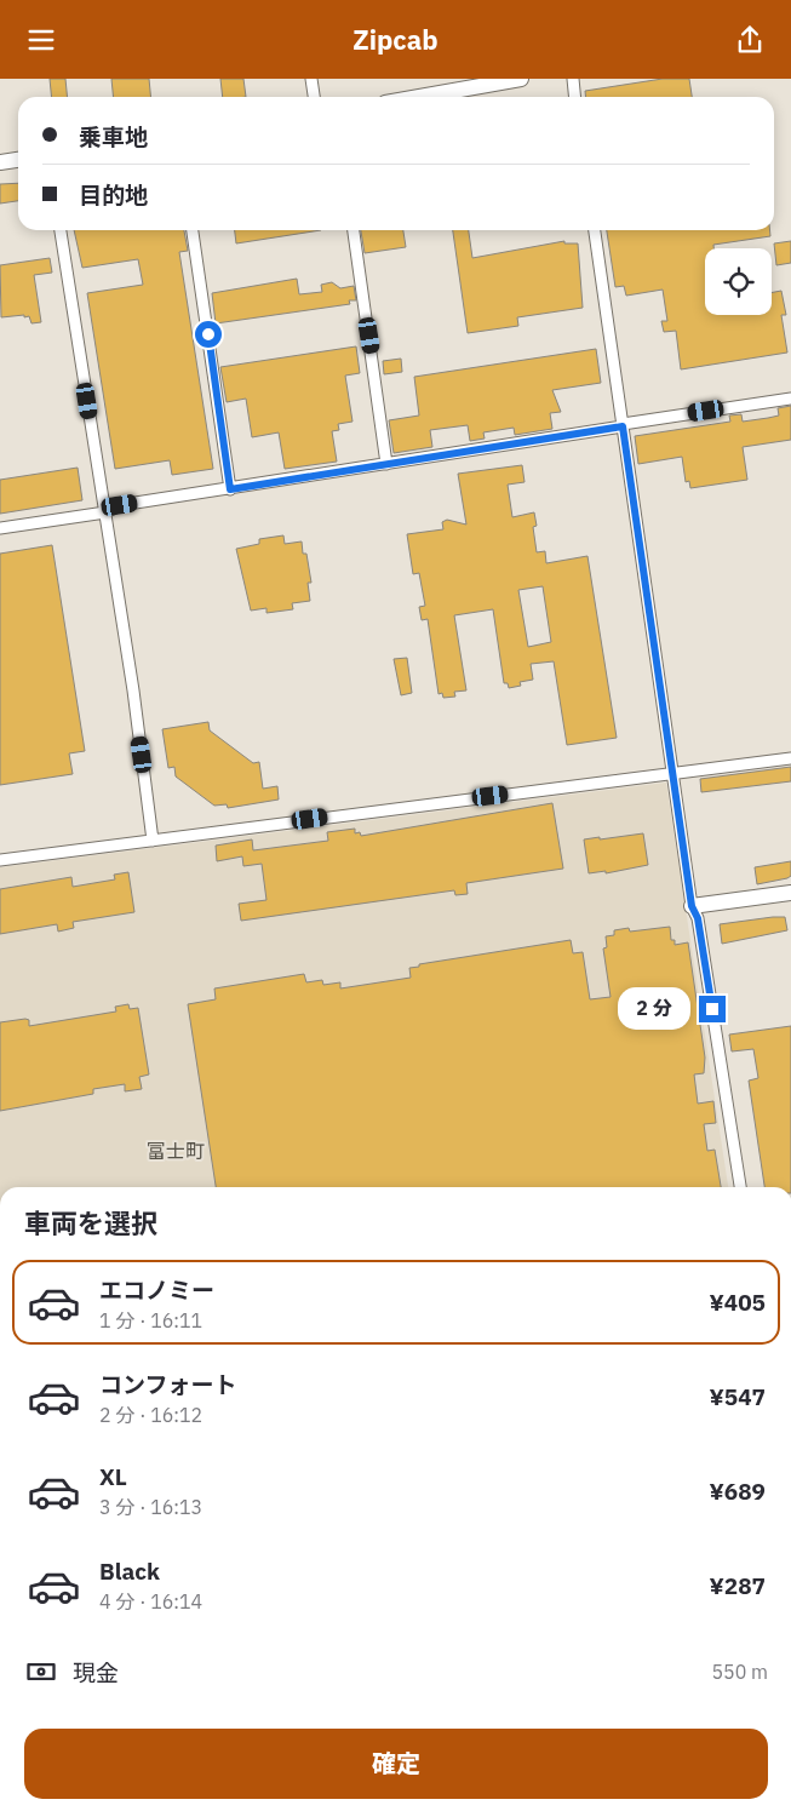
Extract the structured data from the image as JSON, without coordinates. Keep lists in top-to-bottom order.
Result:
{
  "districts": ["富士町"],
  "page": {
    "header": "Zipcab",
    "banner": ["乗車地", "目的地"],
    "bubble": "2 分",
    "heading": "車両を選択",
    "list": [
      {
        "name": "エコノミー",
        "note": "1 分 · 16:11",
        "value": "¥405"
      },
      {
        "name": "コンフォート",
        "note": "2 分 · 16:12",
        "value": "¥547"
      },
      {
        "name": "XL",
        "note": "3 分 · 16:13",
        "value": "¥689"
      },
      {
        "name": "Black",
        "note": "4 分 · 16:14",
        "value": "¥287"
      }
    ],
    "pay": ["現金", "550 m"],
    "buttons": "確定"
  }
}
